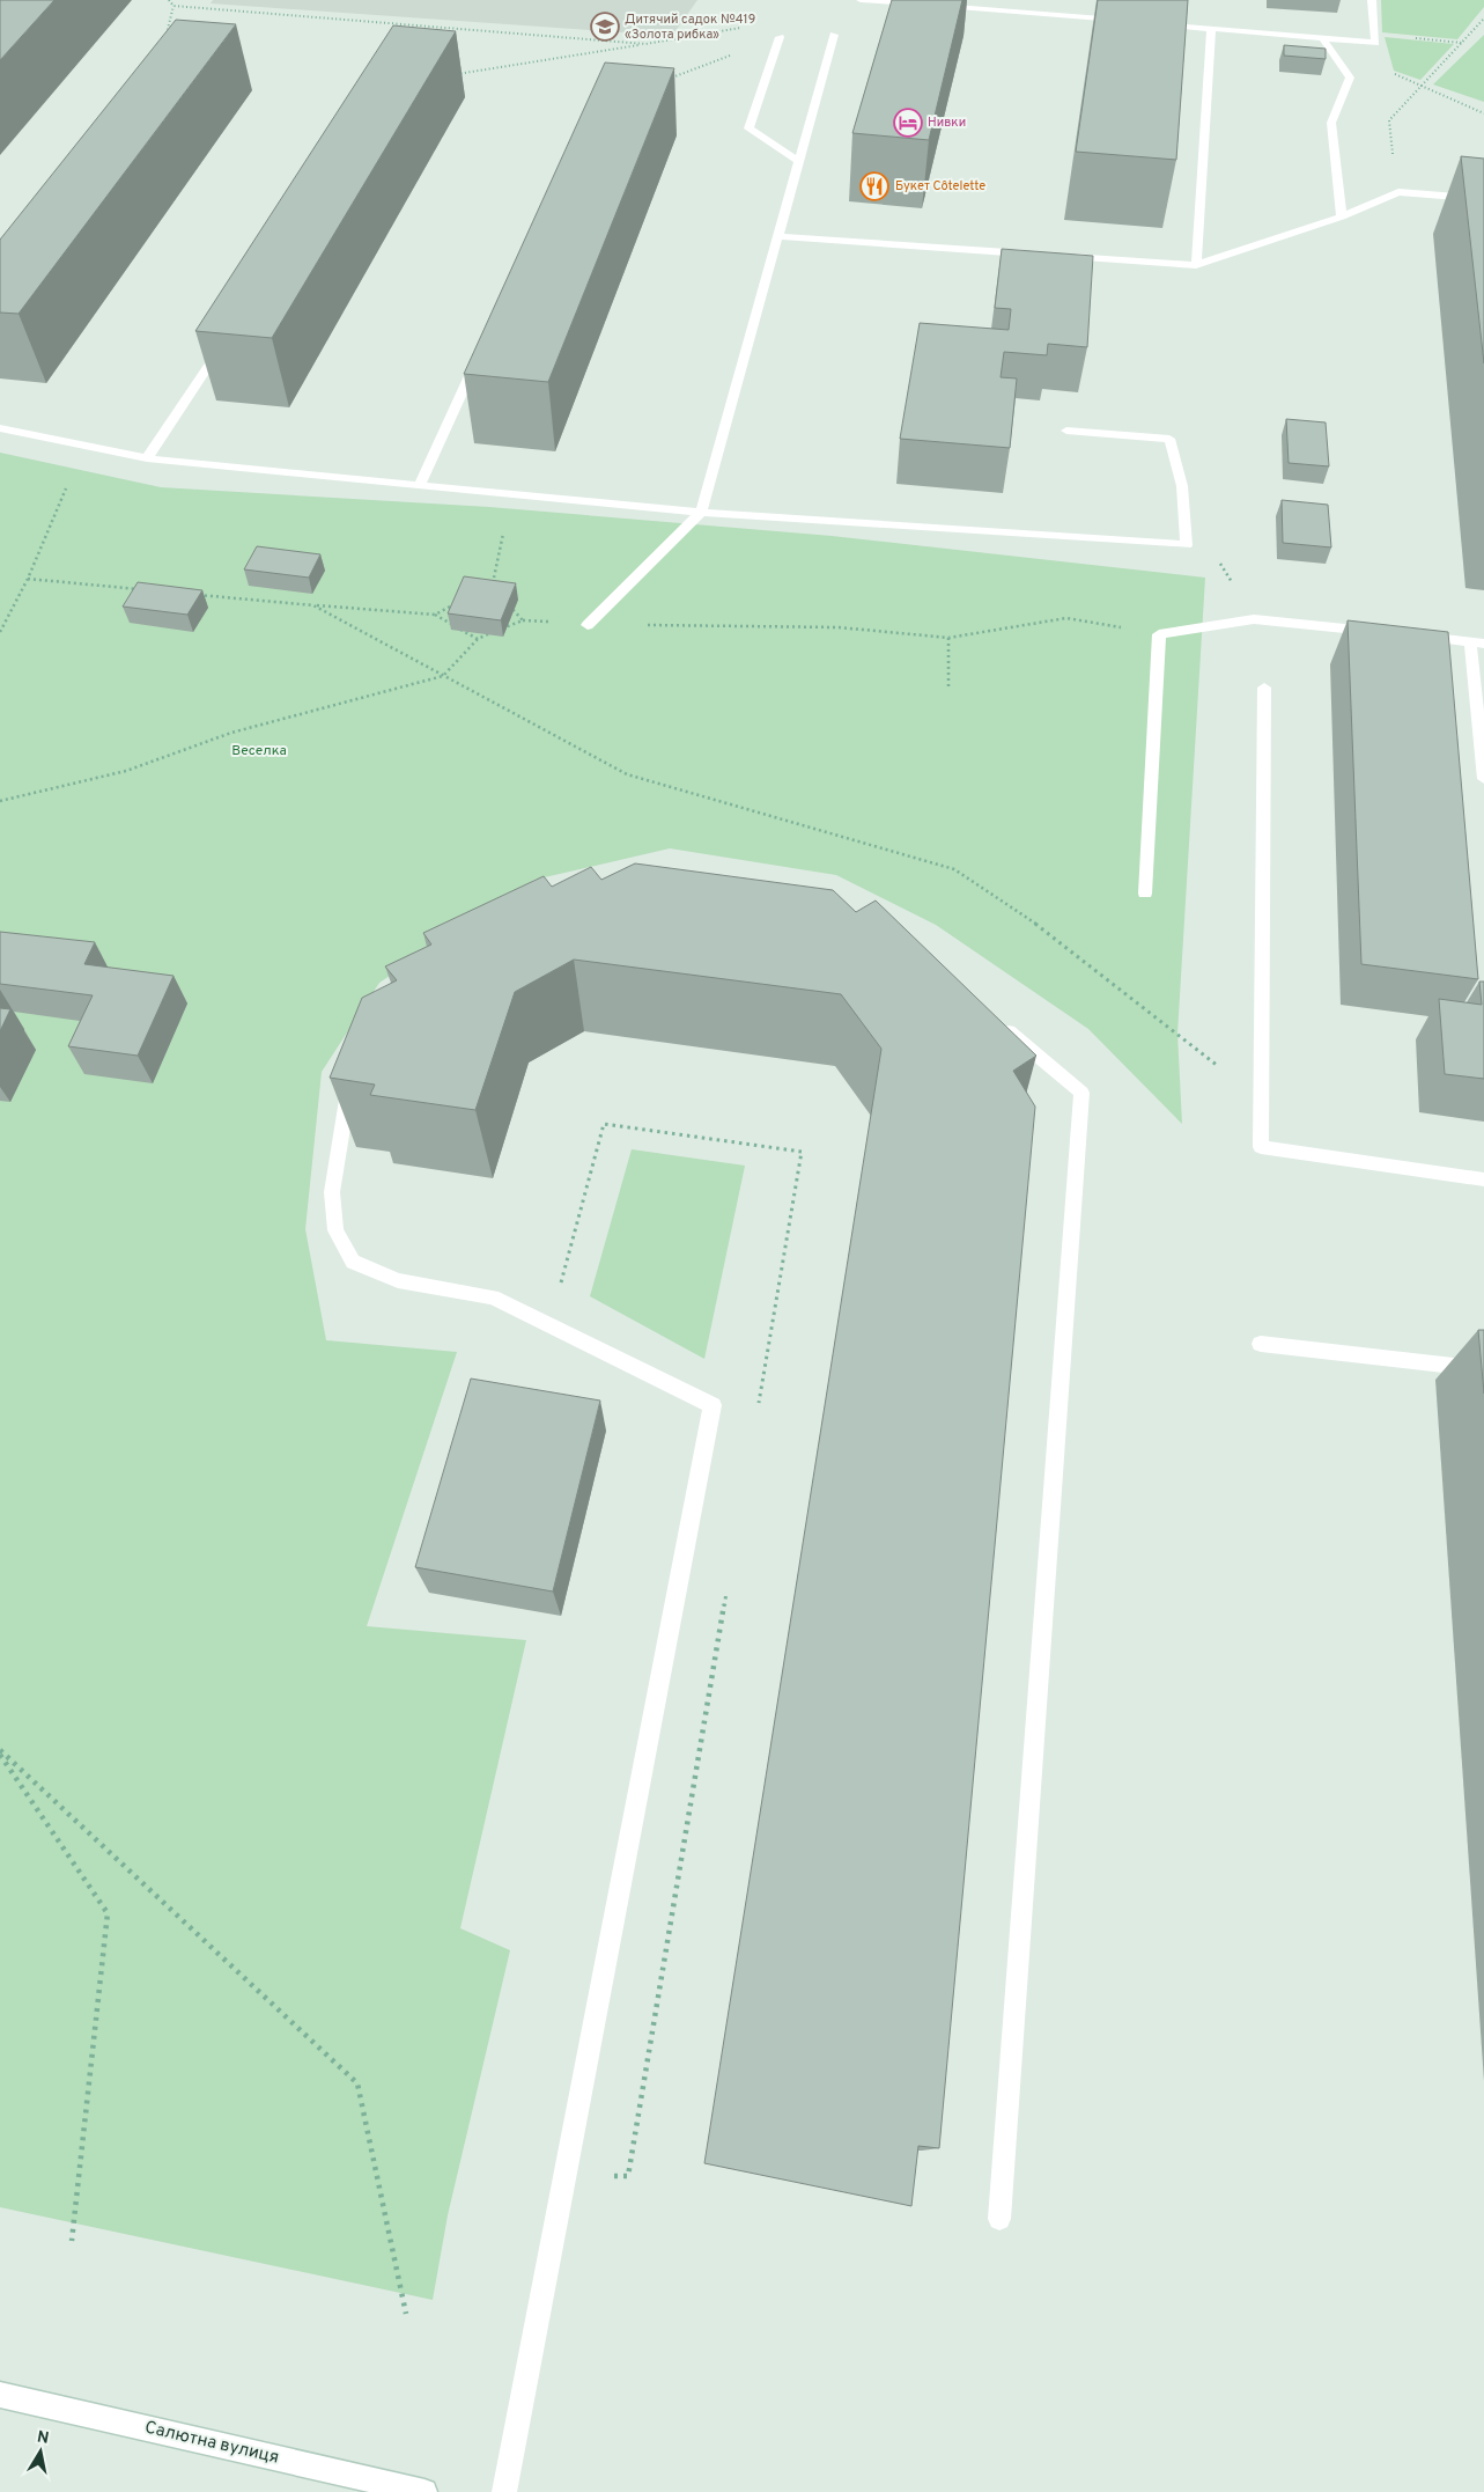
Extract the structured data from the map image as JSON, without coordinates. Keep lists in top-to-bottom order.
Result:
{
  "streets": {
    "street": ["Салютна вулиця"]
  },
  "parks": ["Веселка"],
  "places": {
    "school or university": ["Дитячий садок №419 «Золота рибка»"],
    "hotel": ["Нивки"],
    "restaurant": ["Букет Côtelette"]
  },
  "north": "top"
}
